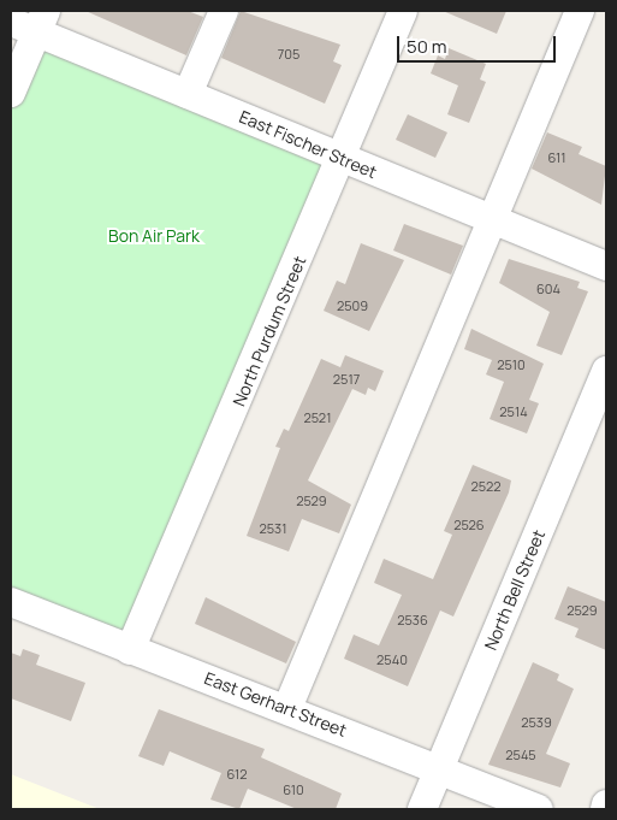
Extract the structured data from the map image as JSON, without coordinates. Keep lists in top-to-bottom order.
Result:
{
  "streets": {
    "street": [
      "East Fischer Street",
      "North Purdum Street",
      "North Bell Street",
      "East Gerhart Street"
    ]
  },
  "crossings": [
    ["East Fischer Street", "North Purdum Street"],
    ["North Purdum Street", "East Gerhart Street"],
    ["North Bell Street", "East Gerhart Street"]
  ],
  "parks": ["Bon Air Park"],
  "house_numbers": [
    "705",
    "611",
    "604",
    "2509",
    "2510",
    "2517",
    "2514",
    "2521",
    "2522",
    "2529",
    "2526",
    "2531",
    "2529",
    "2536",
    "2540",
    "2539",
    "2545",
    "612",
    "610"
  ],
  "scale_bar": "50 m"
}
